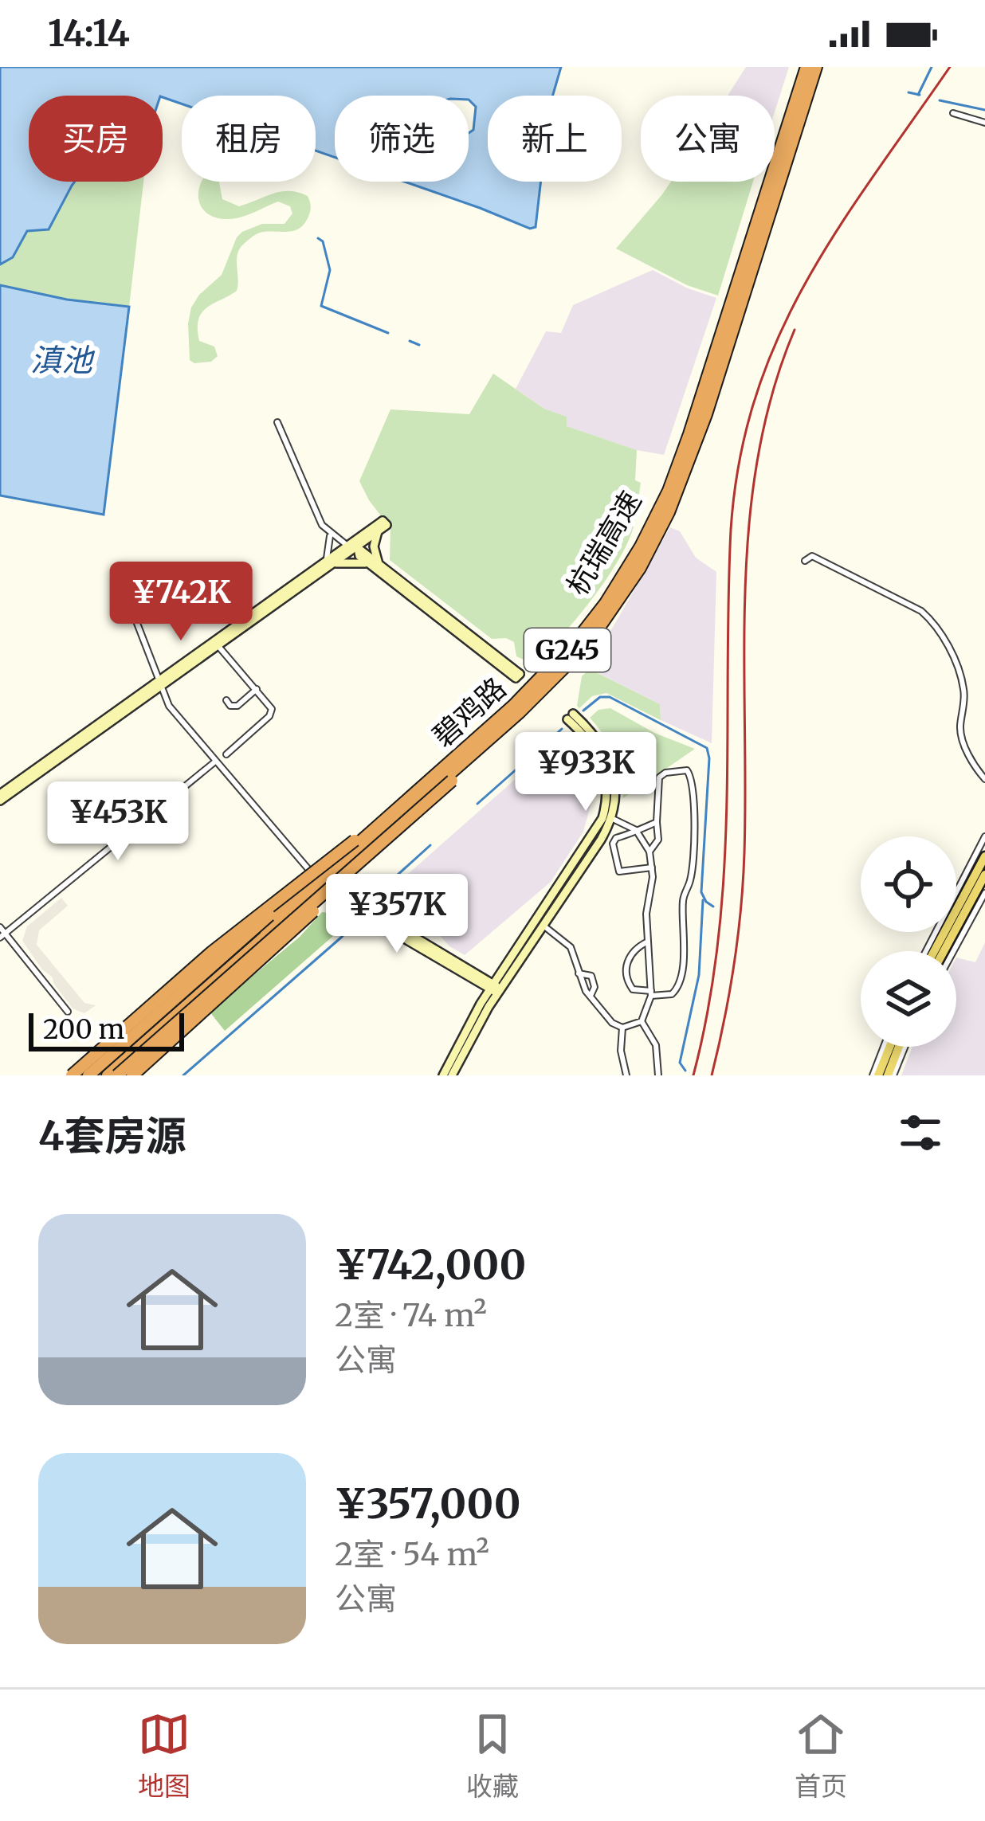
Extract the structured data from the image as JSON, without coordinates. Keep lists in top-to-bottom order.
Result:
{
  "streets": {
    "highway": ["杭瑞高速", "G245", "碧鸡路"]
  },
  "crossings": [
    ["杭瑞高速", "碧鸡路"]
  ],
  "water": ["滇池"],
  "scale_bar": "200 m",
  "page": {
    "status": "14:14",
    "chip": [
      "买房",
      "租房",
      "筛选",
      "新上",
      "公寓"
    ],
    "price": [
      "¥742K",
      "¥933K",
      "¥453K",
      "¥357K"
    ],
    "scale": "200 m",
    "heading": "4套房源",
    "list": [
      {
        "name": "¥742,000",
        "note": "2室 · 74 m² · 公寓"
      },
      {
        "name": "¥357,000",
        "note": "2室 · 54 m² · 公寓"
      }
    ],
    "tabs": ["地图", "收藏", "首页"]
  }
}
